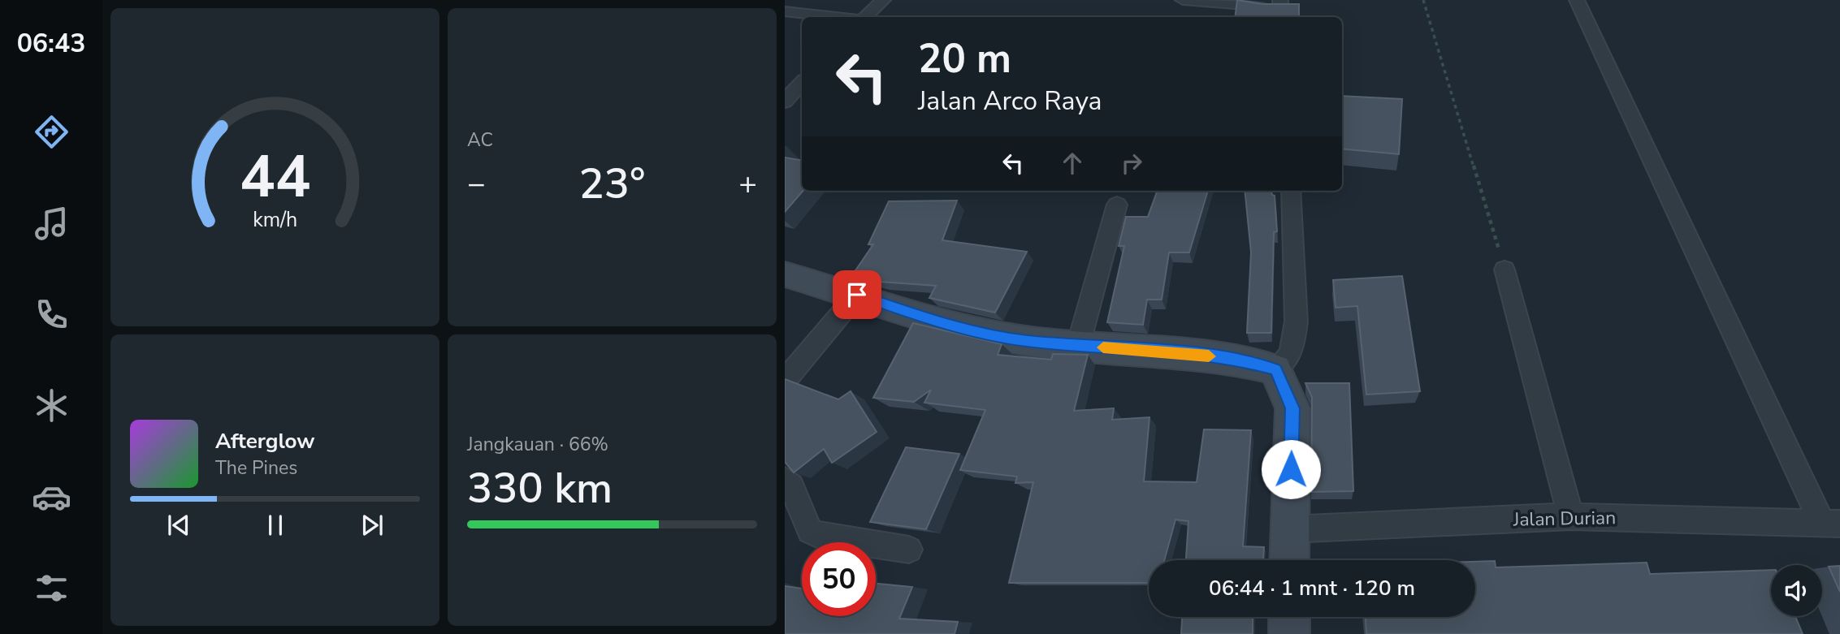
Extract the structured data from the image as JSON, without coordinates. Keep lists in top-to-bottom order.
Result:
{
  "streets": {
    "street": ["Jalan Durian"]
  },
  "page": {
    "tabs": "06:43",
    "tile": [
      "AC",
      ["Jangkauan · 66%", "330 km"]
    ],
    "turn": ["20 m", "Jalan Arco Raya"],
    "heat": ["−", "23°", "+"],
    "song": ["Afterglow", "The Pines"],
    "limit": "50",
    "trip": "06:44 · 1 mnt · 120 m",
    "gauge": ["44", "km/h"]
  }
}
